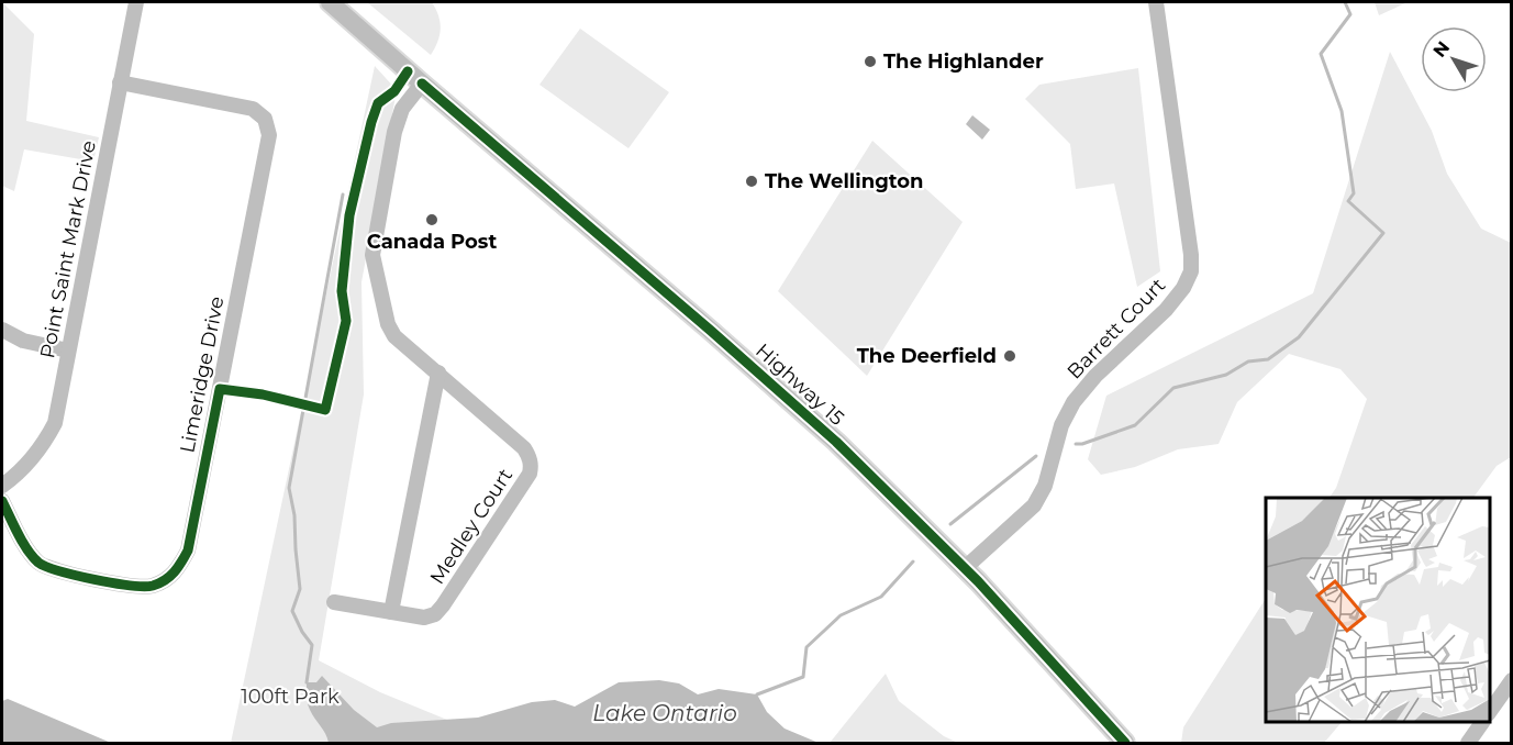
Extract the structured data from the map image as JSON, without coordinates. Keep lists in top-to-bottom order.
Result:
{
  "streets": {
    "main road": ["Highway 15"],
    "street": [
      "Point Saint Mark Drive",
      "Barrett Court",
      "Limeridge Drive",
      "Medley Court"
    ]
  },
  "crossings": [
    ["Point Saint Mark Drive", "Limeridge Drive"],
    ["Barrett Court", "Highway 15"],
    ["Highway 15", "Medley Court"]
  ],
  "water": ["Lake Ontario"],
  "parks": ["100ft Park"],
  "places": [
    "The Highlander",
    "The Wellington",
    "Canada Post",
    "The Deerfield"
  ],
  "north": "top left"
}
